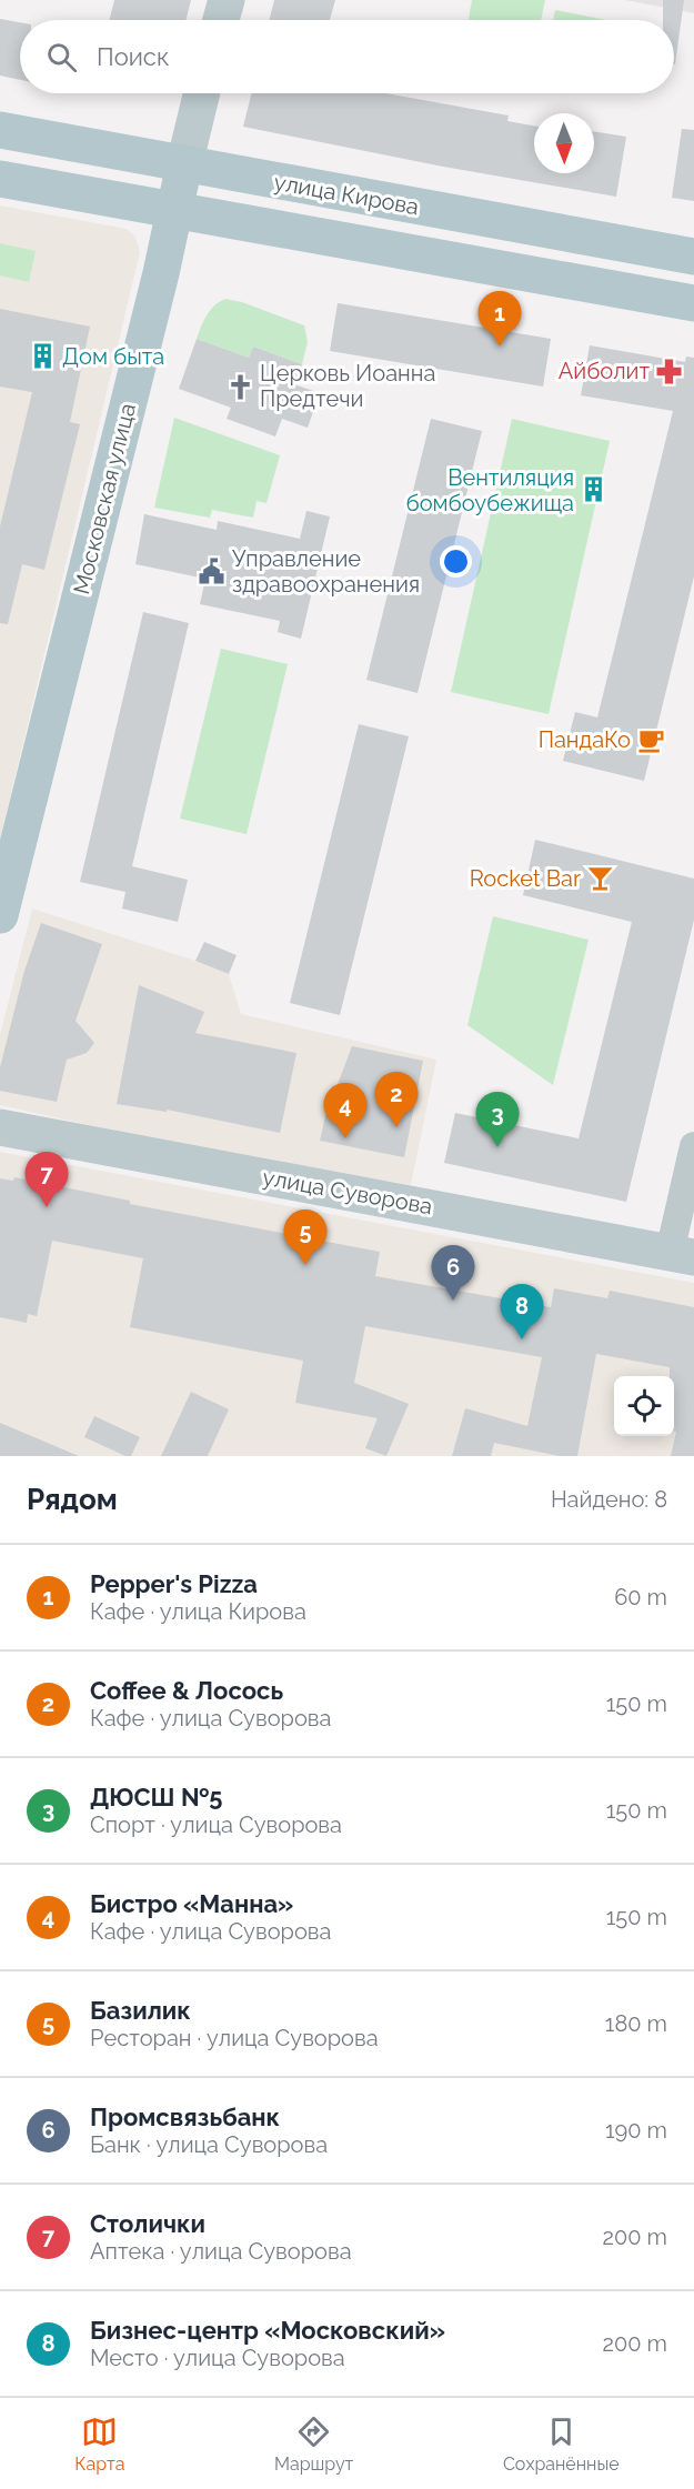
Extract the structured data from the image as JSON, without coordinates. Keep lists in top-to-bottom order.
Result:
{
  "streets": {
    "main road": ["улица Кирова", "Московская улица"],
    "street": ["улица Суворова"]
  },
  "crossings": [
    ["улица Кирова", "Московская улица"]
  ],
  "places": {
    "building": ["Дом быта", "Вентиляция бомбоубежища"],
    "pharmacy": ["Айболит"],
    "church": ["Церковь Иоанна Предтечи"],
    "public building": ["Управление здравоохранения"],
    "cafe": ["ПандаКо"],
    "bar": ["Rocket Bar"]
  },
  "north": "bottom",
  "page": {
    "search": "Поиск",
    "pins": [
      "1",
      "2",
      "4",
      "3",
      "7",
      "5",
      "6",
      "8"
    ],
    "heading": ["Рядом", "Найдено: 8"],
    "list": [
      {
        "mark": "1",
        "name": "Pepper's Pizza",
        "note": "Кафе · улица Кирова",
        "value": "60 m"
      },
      {
        "mark": "2",
        "name": "Coffee & Лосось",
        "note": "Кафе · улица Суворова",
        "value": "150 m"
      },
      {
        "mark": "3",
        "name": "ДЮСШ №5",
        "note": "Спорт · улица Суворова",
        "value": "150 m"
      },
      {
        "mark": "4",
        "name": "Бистро «Манна»",
        "note": "Кафе · улица Суворова",
        "value": "150 m"
      },
      {
        "mark": "5",
        "name": "Базилик",
        "note": "Ресторан · улица Суворова",
        "value": "180 m"
      },
      {
        "mark": "6",
        "name": "Промсвязьбанк",
        "note": "Банк · улица Суворова",
        "value": "190 m"
      },
      {
        "mark": "7",
        "name": "Столички",
        "note": "Аптека · улица Суворова",
        "value": "200 m"
      },
      {
        "mark": "8",
        "name": "Бизнес-центр «Московский»",
        "note": "Место · улица Суворова",
        "value": "200 m"
      }
    ],
    "nav": ["Карта", "Маршрут", "Сохранённые"]
  }
}
